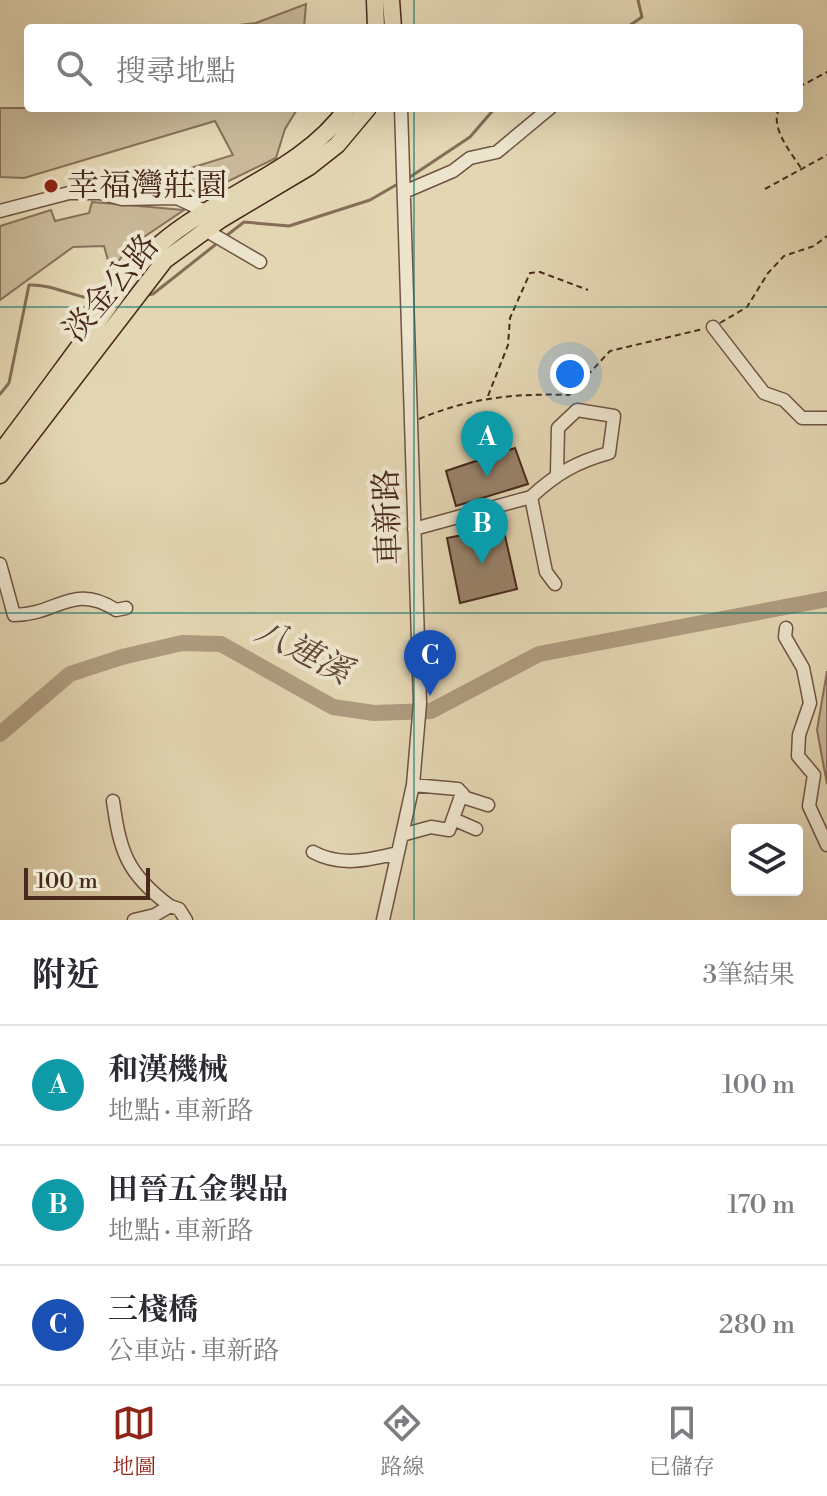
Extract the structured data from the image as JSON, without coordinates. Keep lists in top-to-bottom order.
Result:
{
  "streets": {
    "main road": ["淡金公路"],
    "street": ["車新路"]
  },
  "water": ["八連溪"],
  "places": ["幸福灣莊園"],
  "scale_bar": "100 m",
  "page": {
    "search": "搜尋地點",
    "pins": ["A", "B", "C"],
    "scale": "100 m",
    "heading": ["附近", "3筆結果"],
    "list": [
      {
        "mark": "A",
        "name": "和漢機械",
        "note": "地點 · 車新路",
        "value": "100 m"
      },
      {
        "mark": "B",
        "name": "田晉五金製品",
        "note": "地點 · 車新路",
        "value": "170 m"
      },
      {
        "mark": "C",
        "name": "三棧橋",
        "note": "公車站 · 車新路",
        "value": "280 m"
      }
    ],
    "nav": ["地圖", "路線", "已儲存"]
  }
}
